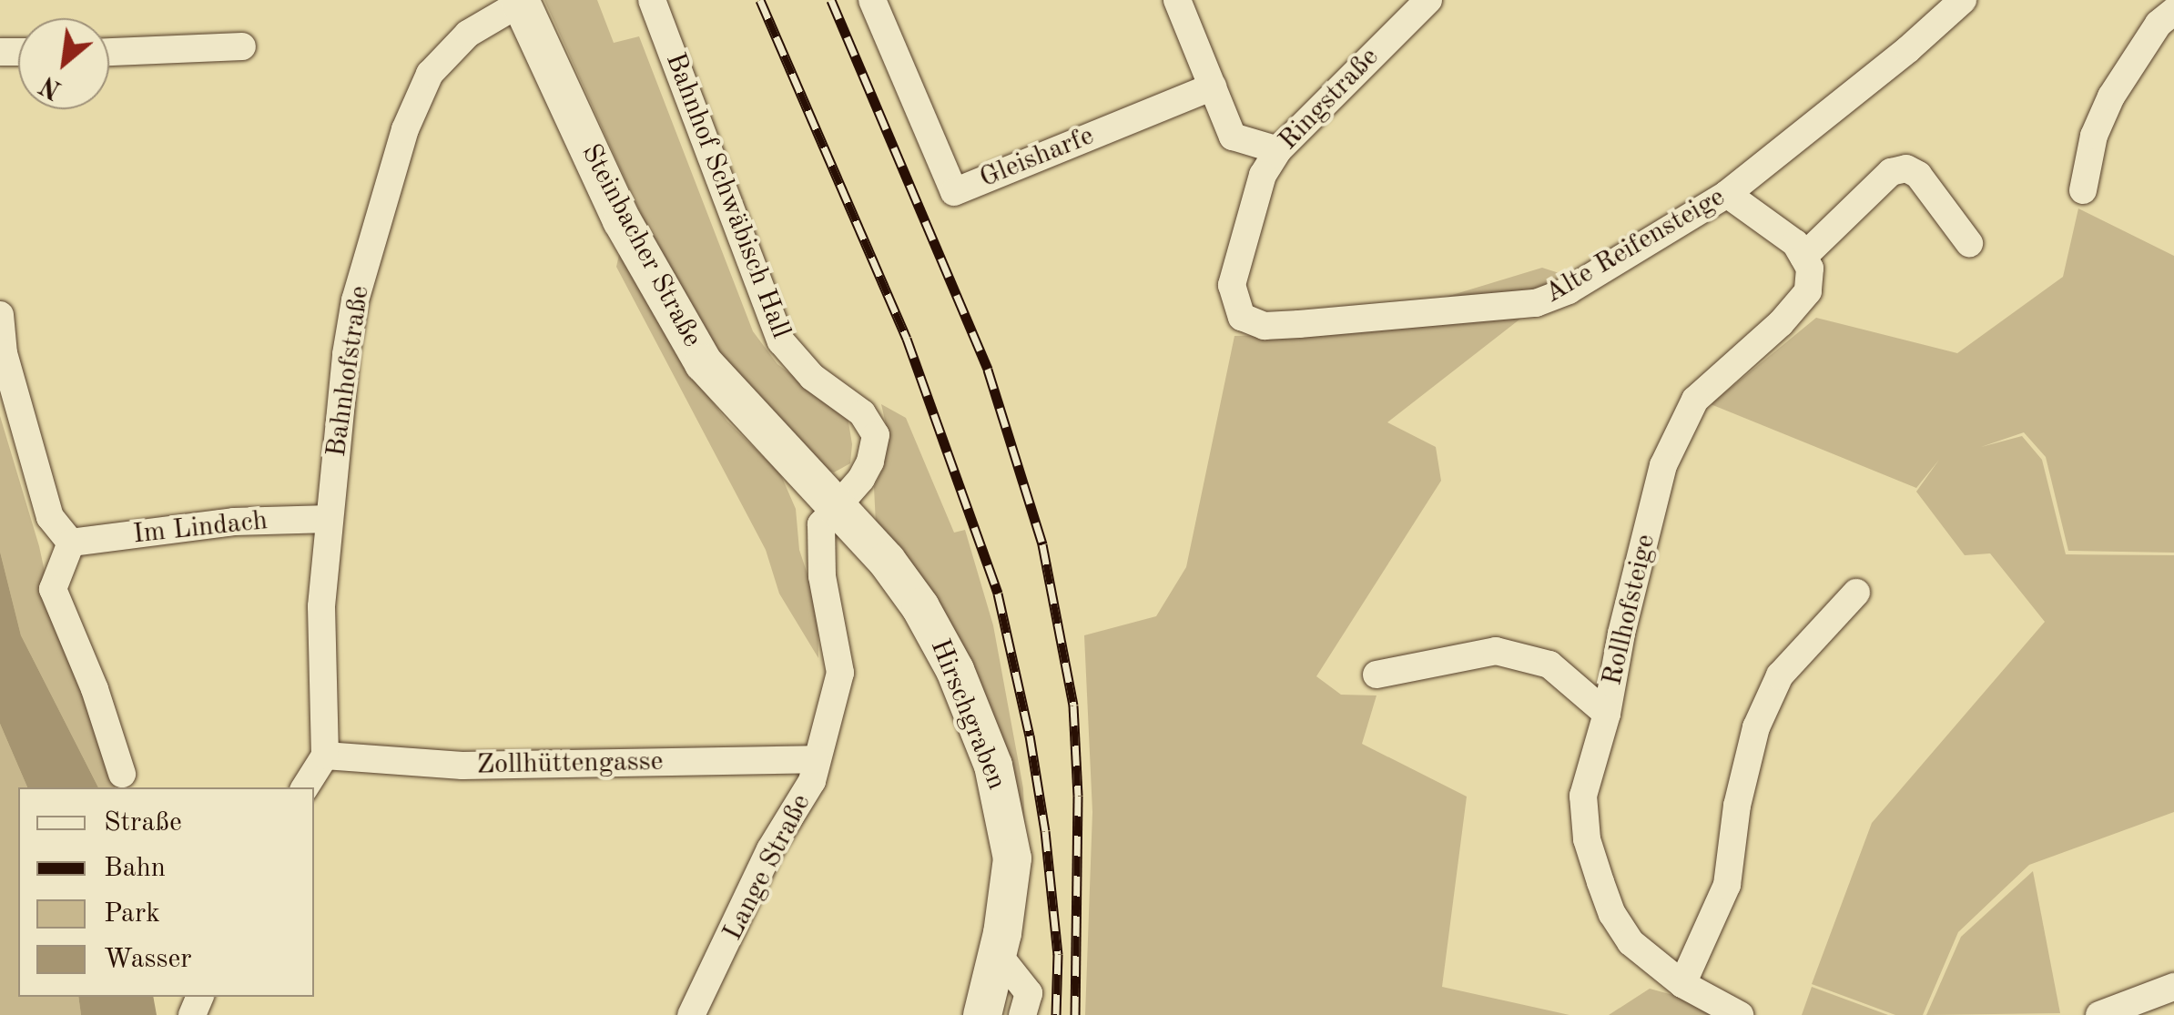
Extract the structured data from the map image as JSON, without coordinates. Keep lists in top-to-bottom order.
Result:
{
  "streets": {
    "street": [
      "Ringstraße",
      "Gleisharfe",
      "Bahnhof Schwäbisch Hall",
      "Steinbacher Straße",
      "Alte Reifensteige",
      "Bahnhofstraße",
      "Im Lindach",
      "Rollhofsteige",
      "Hirschgraben",
      "Zollhüttengasse",
      "Lange Straße"
    ]
  },
  "crossings": [
    ["Ringstraße", "Alte Reifensteige"],
    ["Bahnhof Schwäbisch Hall", "Steinbacher Straße"],
    ["Bahnhof Schwäbisch Hall", "Hirschgraben"],
    ["Bahnhof Schwäbisch Hall", "Lange Straße"],
    ["Steinbacher Straße", "Bahnhofstraße"],
    ["Steinbacher Straße", "Hirschgraben"],
    ["Steinbacher Straße", "Lange Straße"],
    ["Bahnhofstraße", "Im Lindach"],
    ["Bahnhofstraße", "Zollhüttengasse"],
    ["Hirschgraben", "Lange Straße"],
    ["Zollhüttengasse", "Lange Straße"]
  ],
  "legend": [
    "Straße",
    "Bahn",
    "Park",
    "Wasser"
  ],
  "north": "bottom left"
}
